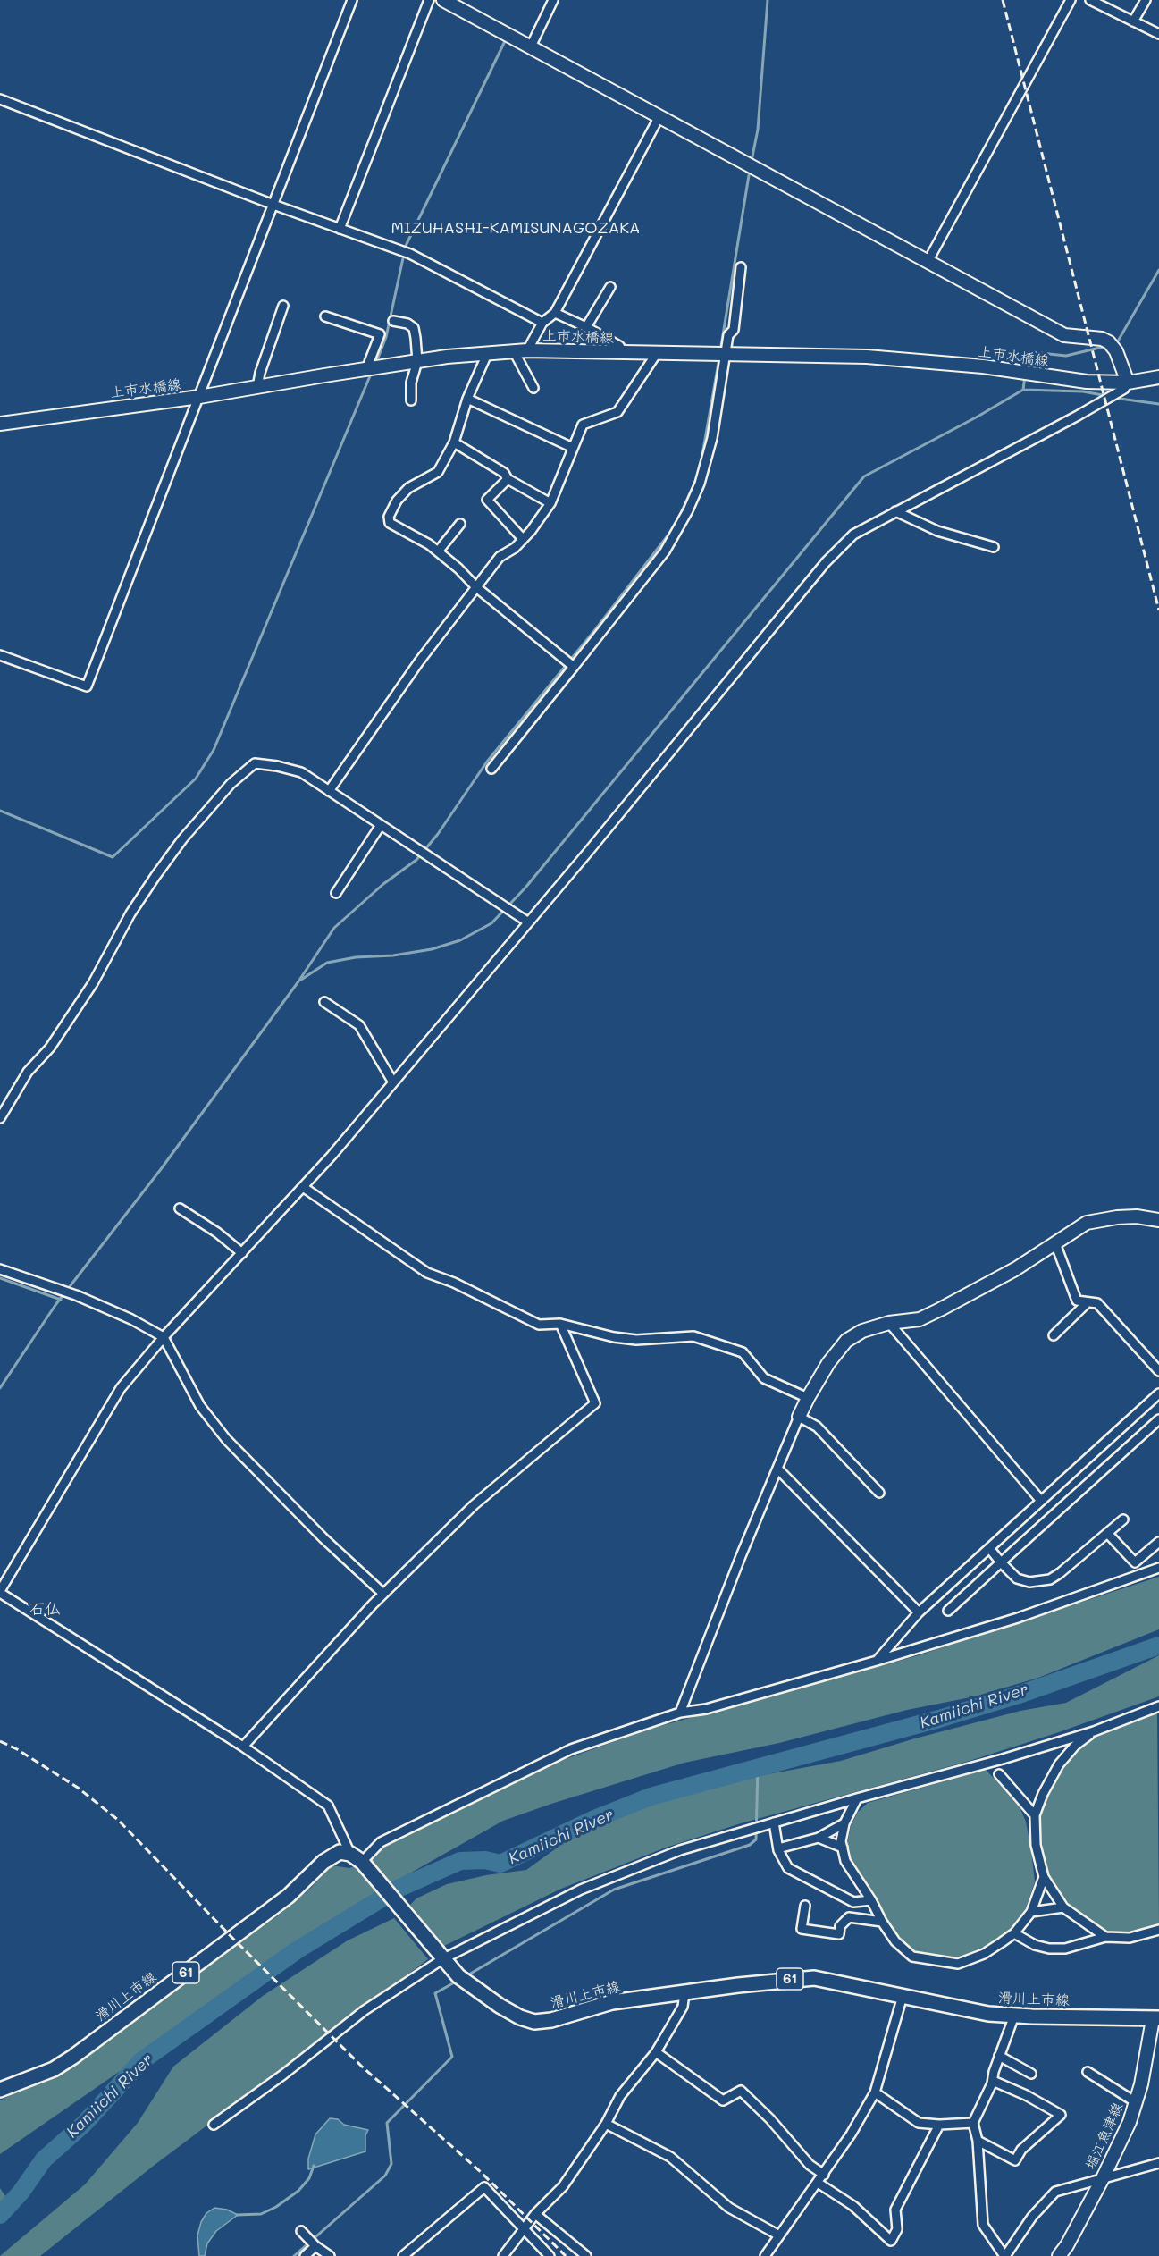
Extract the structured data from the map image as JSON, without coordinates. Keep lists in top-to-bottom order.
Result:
{
  "streets": {
    "main road": [
      "上市水橋線",
      "61",
      "滑川上市線",
      "堀江魚津線"
    ]
  },
  "crossings": [
    ["滑川上市線", "堀江魚津線"]
  ],
  "districts": ["MIZUHASHI-KAMISUNAGOZAKA", "石仏"],
  "water": ["Kamiichi River"]
}
